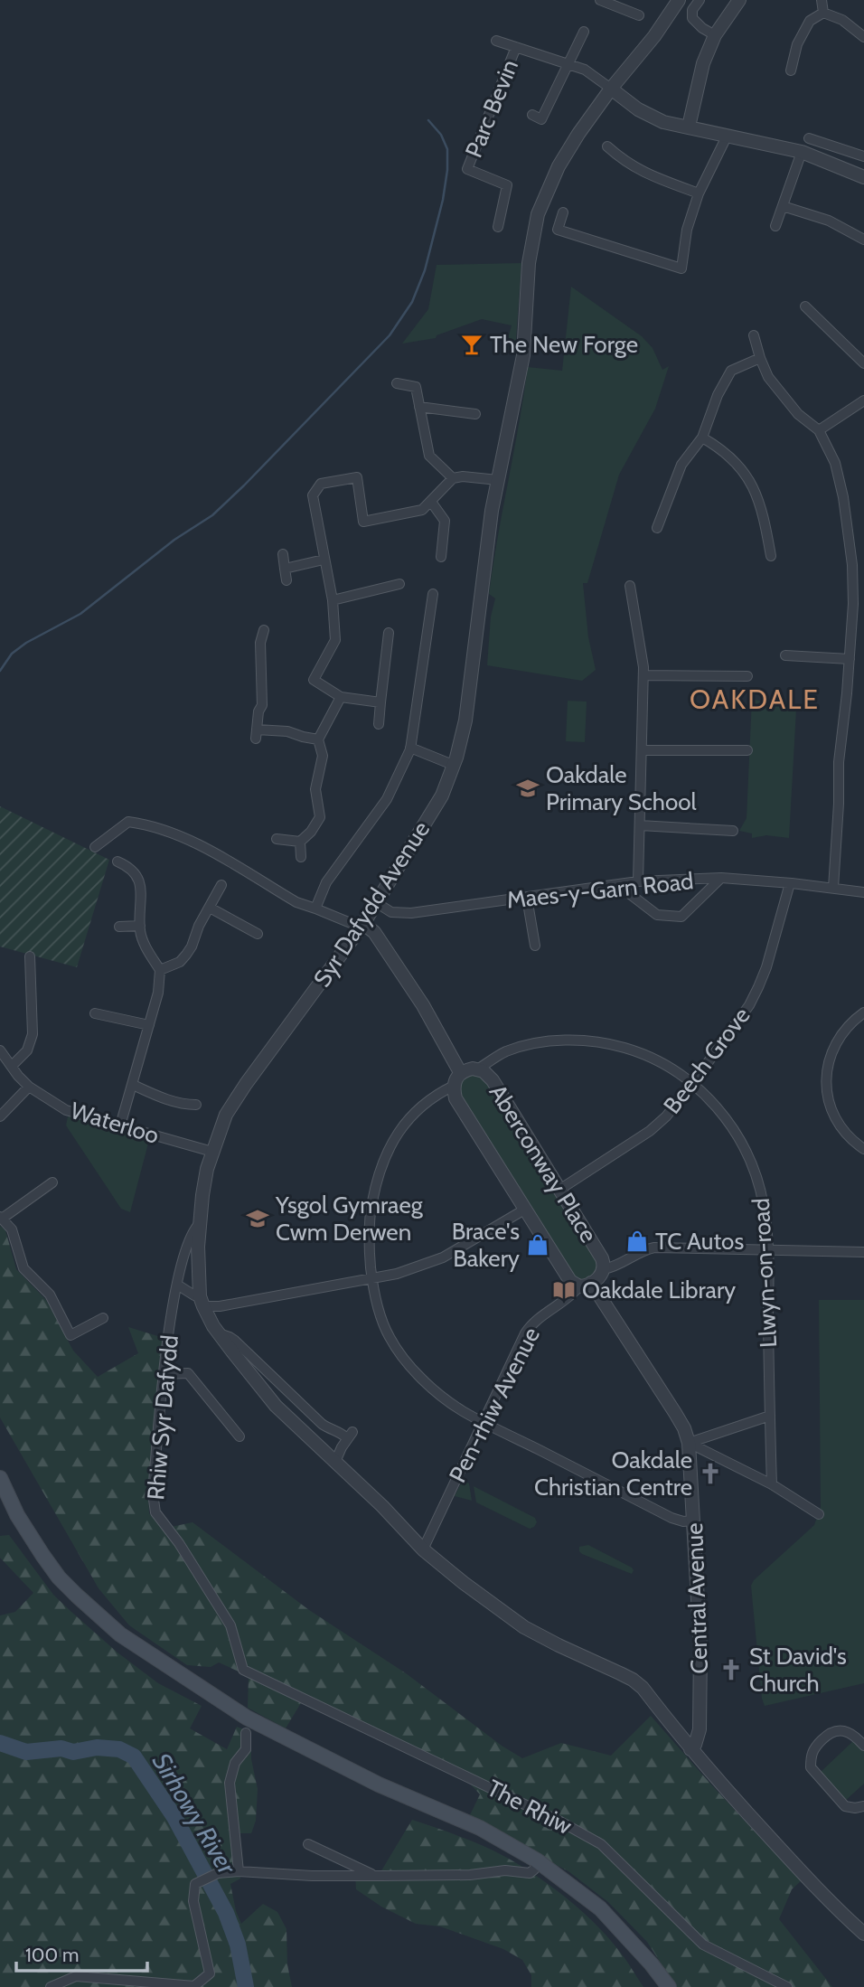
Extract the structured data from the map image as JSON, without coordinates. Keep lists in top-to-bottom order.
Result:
{
  "streets": {
    "street": [
      "Parc Bevin",
      "Maes-y-Garn Road",
      "Syr Dafydd Avenue",
      "Beech Grove",
      "Waterloo",
      "Aberconway Place",
      "Llwyn-on-road",
      "Pen-rhiw Avenue",
      "Rhiw Syr Dafydd",
      "Central Avenue",
      "The Rhiw"
    ]
  },
  "crossings": [
    ["Parc Bevin", "Syr Dafydd Avenue"],
    ["Maes-y-Garn Road", "Syr Dafydd Avenue"],
    ["Maes-y-Garn Road", "Beech Grove"],
    ["Syr Dafydd Avenue", "Waterloo"],
    ["Syr Dafydd Avenue", "Rhiw Syr Dafydd"],
    ["Beech Grove", "Aberconway Place"],
    ["Beech Grove", "Llwyn-on-road"],
    ["Aberconway Place", "Llwyn-on-road"],
    ["Aberconway Place", "Pen-rhiw Avenue"],
    ["Aberconway Place", "Central Avenue"],
    ["Llwyn-on-road", "Pen-rhiw Avenue"],
    ["Pen-rhiw Avenue", "Central Avenue"],
    ["Rhiw Syr Dafydd", "The Rhiw"]
  ],
  "districts": ["OAKDALE"],
  "water": ["Sirhowy River"],
  "places": {
    "bar": ["The New Forge"],
    "school or university": ["Oakdale Primary School", "Ysgol Gymraeg Cwm Derwen"],
    "shop": ["TC Autos", "Brace's Bakery"],
    "library": ["Oakdale Library"],
    "church": ["Oakdale Christian Centre", "St David's Church"]
  },
  "scale_bar": "100 m"
}
